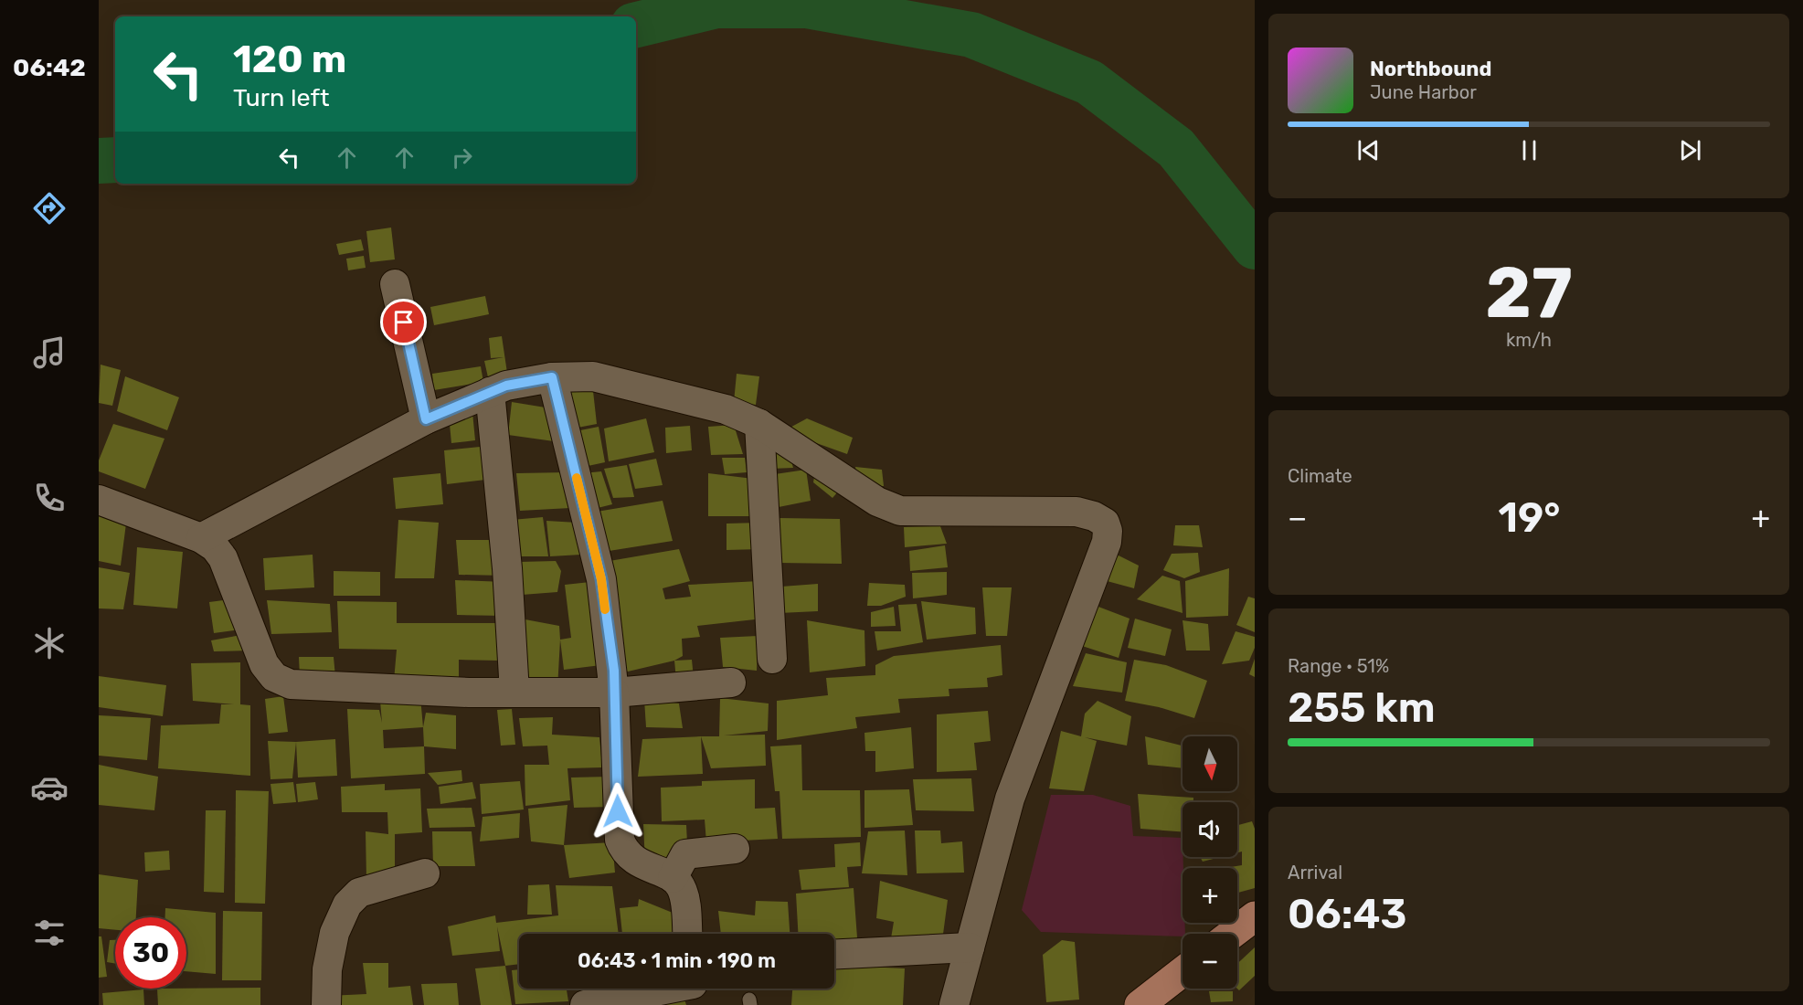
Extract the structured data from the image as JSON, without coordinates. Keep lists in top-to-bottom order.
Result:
{
  "north": "bottom",
  "page": {
    "tabs": "06:42",
    "turn": ["120 m", "Turn left"],
    "song": ["Northbound", "June Harbor"],
    "tile": [
      ["27", "km/h"],
      "Climate",
      ["Range · 51%", "255 km"],
      ["Arrival", "06:43"]
    ],
    "heat": ["−", "19°", "+"],
    "map_buttons": ["+", "−"],
    "limit": "30",
    "trip": "06:43 · 1 min · 190 m"
  }
}
